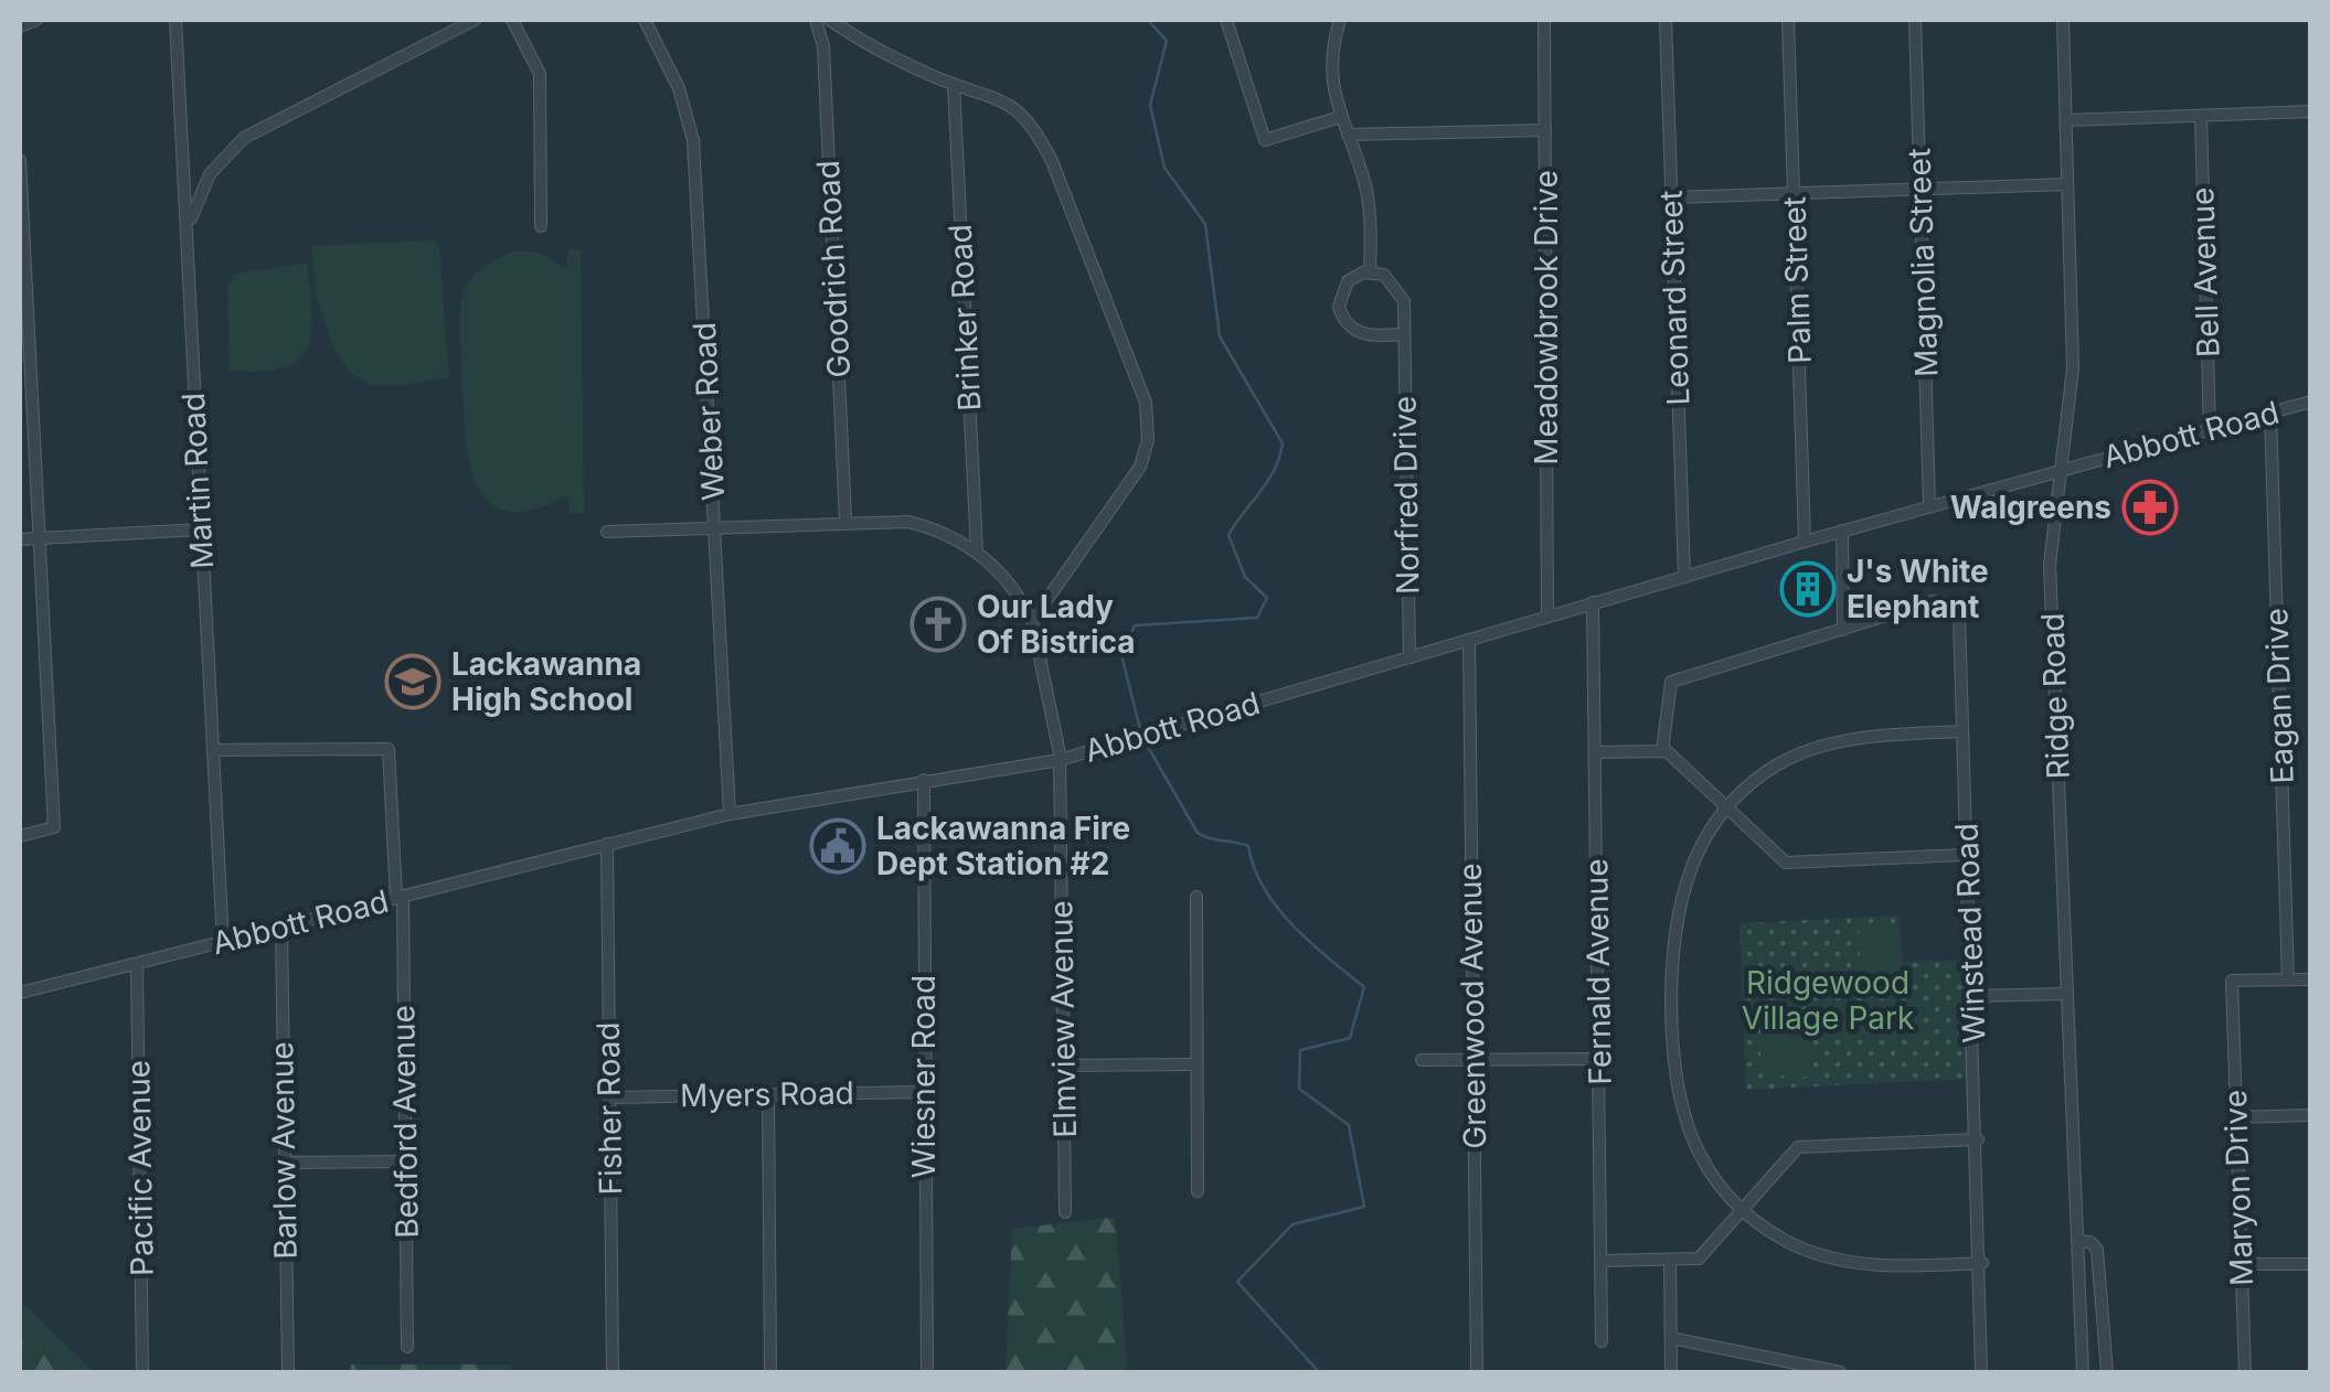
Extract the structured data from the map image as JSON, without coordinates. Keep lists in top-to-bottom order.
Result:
{
  "streets": {
    "street": [
      "Magnolia Street",
      "Goodrich Road",
      "Bell Avenue",
      "Palm Street",
      "Leonard Street",
      "Brinker Road",
      "Meadowbrook Drive",
      "Weber Road",
      "Abbott Road",
      "Martin Road",
      "Norfred Drive",
      "Ridge Road",
      "Eagan Drive",
      "Winstead Road",
      "Fernald Avenue",
      "Greenwood Avenue",
      "Elmview Avenue",
      "Wiesner Road",
      "Myers Road",
      "Fisher Road",
      "Bedford Avenue",
      "Barlow Avenue",
      "Pacific Avenue",
      "Maryon Drive"
    ]
  },
  "crossings": [
    ["Magnolia Street", "Abbott Road"],
    ["Bell Avenue", "Abbott Road"],
    ["Palm Street", "Abbott Road"],
    ["Leonard Street", "Abbott Road"],
    ["Meadowbrook Drive", "Abbott Road"],
    ["Weber Road", "Abbott Road"],
    ["Abbott Road", "Martin Road"],
    ["Abbott Road", "Norfred Drive"],
    ["Abbott Road", "Ridge Road"],
    ["Abbott Road", "Eagan Drive"],
    ["Abbott Road", "Fernald Avenue"],
    ["Abbott Road", "Greenwood Avenue"],
    ["Abbott Road", "Elmview Avenue"],
    ["Abbott Road", "Wiesner Road"],
    ["Abbott Road", "Fisher Road"],
    ["Abbott Road", "Bedford Avenue"],
    ["Abbott Road", "Barlow Avenue"],
    ["Abbott Road", "Pacific Avenue"],
    ["Martin Road", "Bedford Avenue"],
    ["Eagan Drive", "Maryon Drive"],
    ["Wiesner Road", "Myers Road"],
    ["Myers Road", "Fisher Road"]
  ],
  "parks": ["Ridgewood Village Park"],
  "places": {
    "pharmacy": ["Walgreens"],
    "building": ["J's White Elephant"],
    "church": ["Our Lady Of Bistrica"],
    "school or university": ["Lackawanna High School"],
    "public building": ["Lackawanna Fire Dept Station #2"]
  }
}
